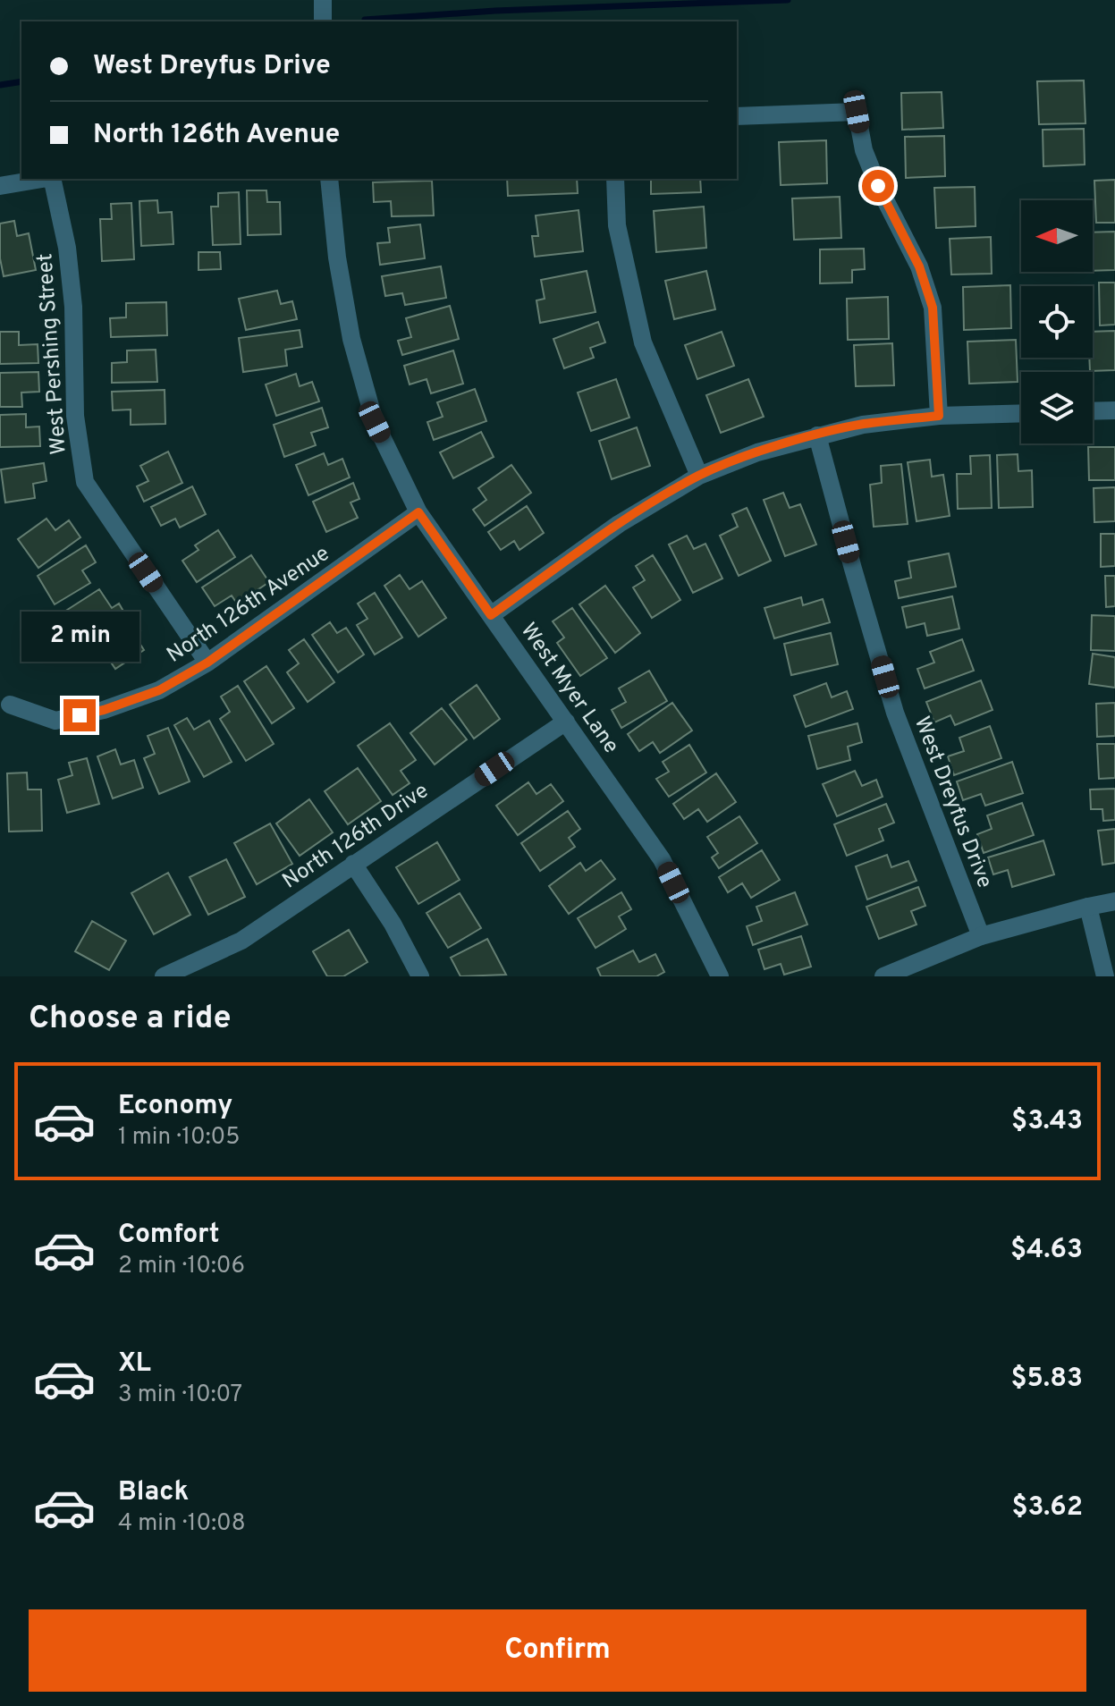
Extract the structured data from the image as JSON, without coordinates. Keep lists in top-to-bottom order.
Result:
{
  "streets": {
    "street": [
      "West Pershing Street",
      "North 126th Avenue",
      "West Myer Lane",
      "West Dreyfus Drive",
      "North 126th Drive"
    ]
  },
  "crossings": [
    ["West Pershing Street", "North 126th Avenue"],
    ["North 126th Avenue", "West Myer Lane"],
    ["West Myer Lane", "North 126th Drive"]
  ],
  "north": "left",
  "page": {
    "banner": ["West Dreyfus Drive", "North 126th Avenue"],
    "bubble": "2 min",
    "heading": "Choose a ride",
    "list": [
      {
        "name": "Economy",
        "note": "1 min · 10:05",
        "value": "$3.43"
      },
      {
        "name": "Comfort",
        "note": "2 min · 10:06",
        "value": "$4.63"
      },
      {
        "name": "XL",
        "note": "3 min · 10:07",
        "value": "$5.83"
      },
      {
        "name": "Black",
        "note": "4 min · 10:08",
        "value": "$3.62"
      }
    ],
    "buttons": "Confirm"
  }
}
